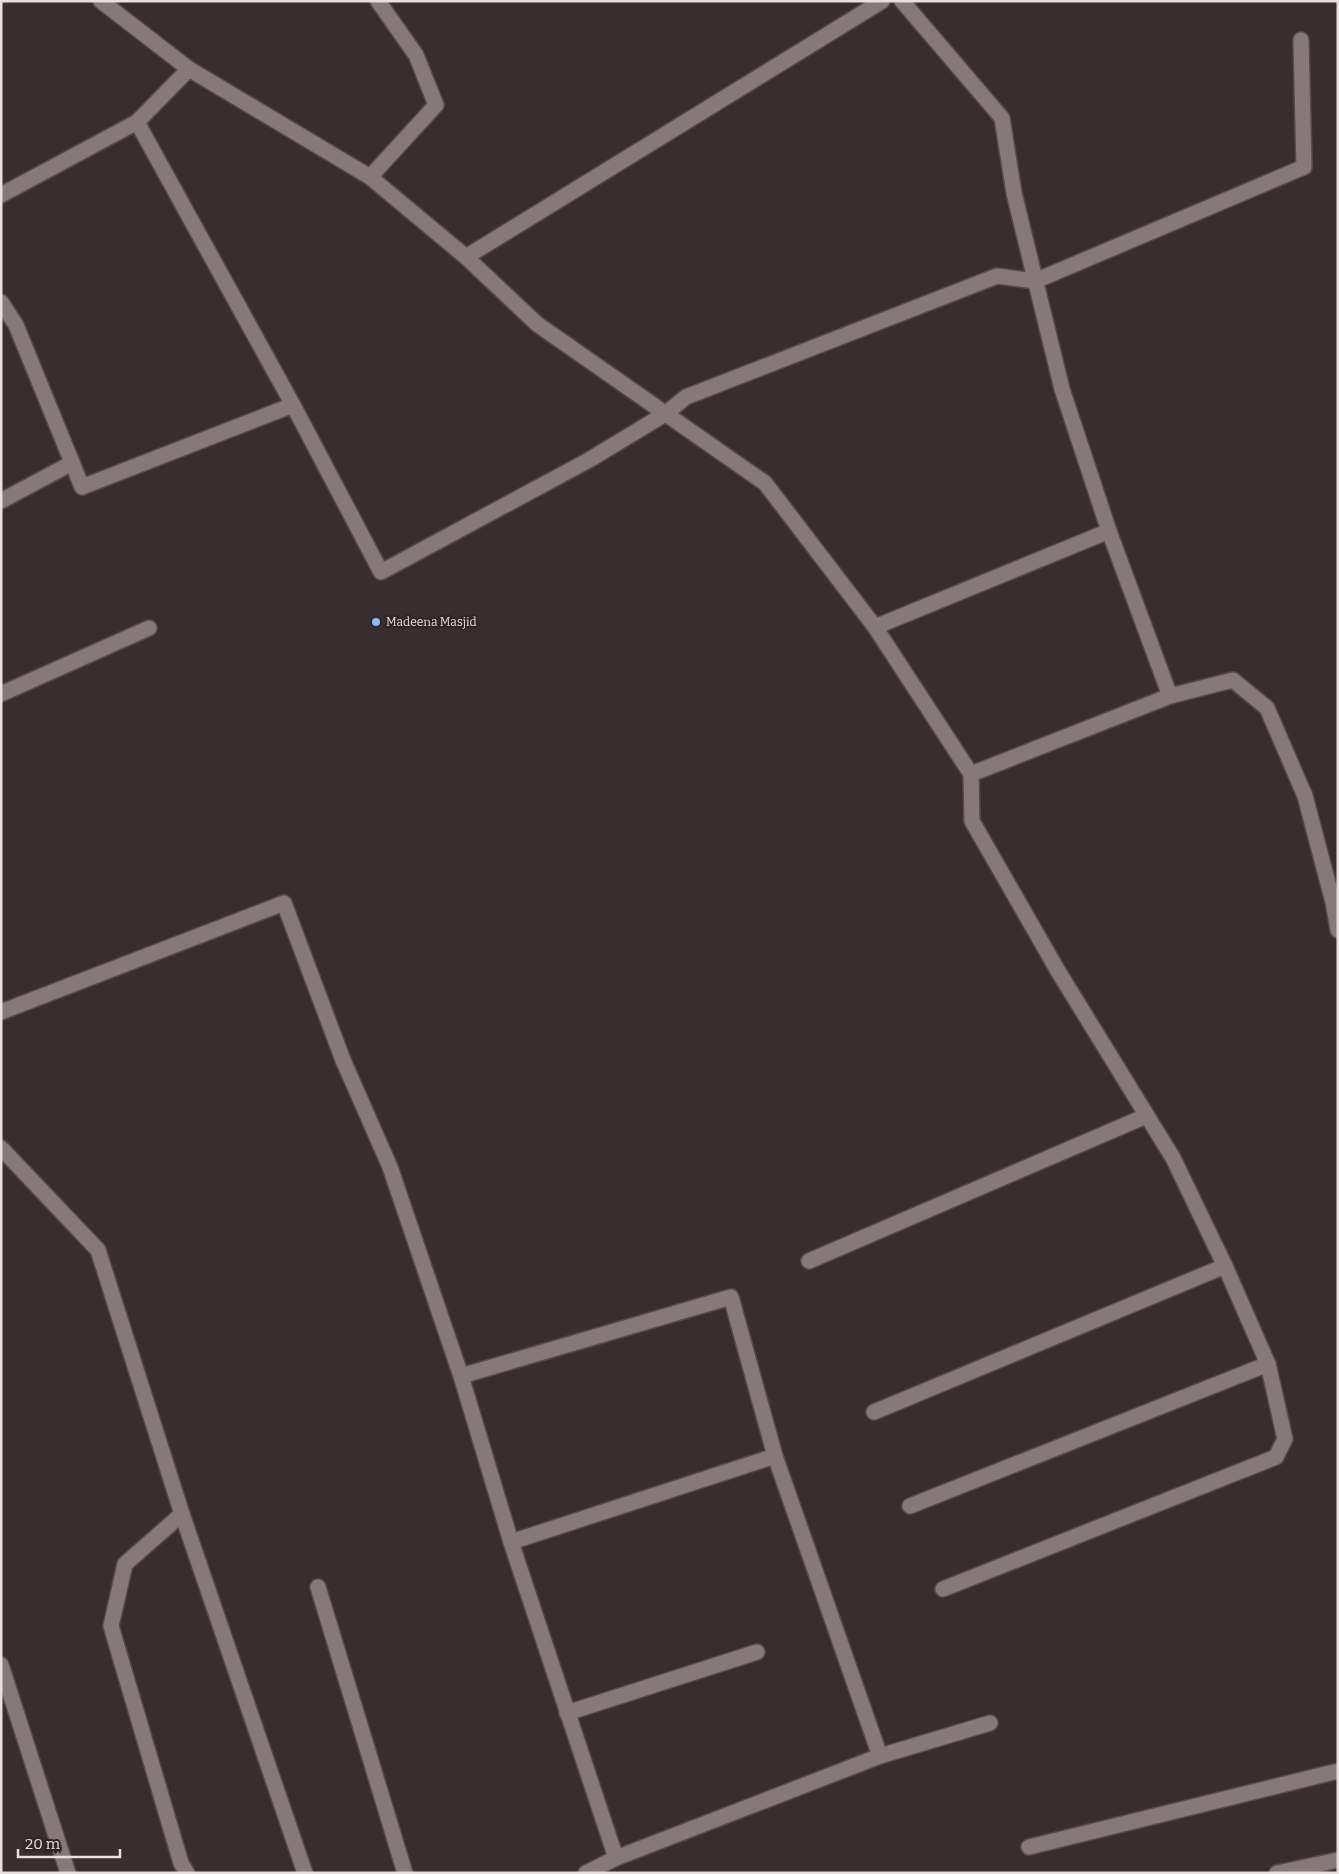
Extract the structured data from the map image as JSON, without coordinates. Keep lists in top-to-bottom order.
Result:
{
  "places": ["Madeena Masjid"],
  "scale_bar": "20 m"
}
